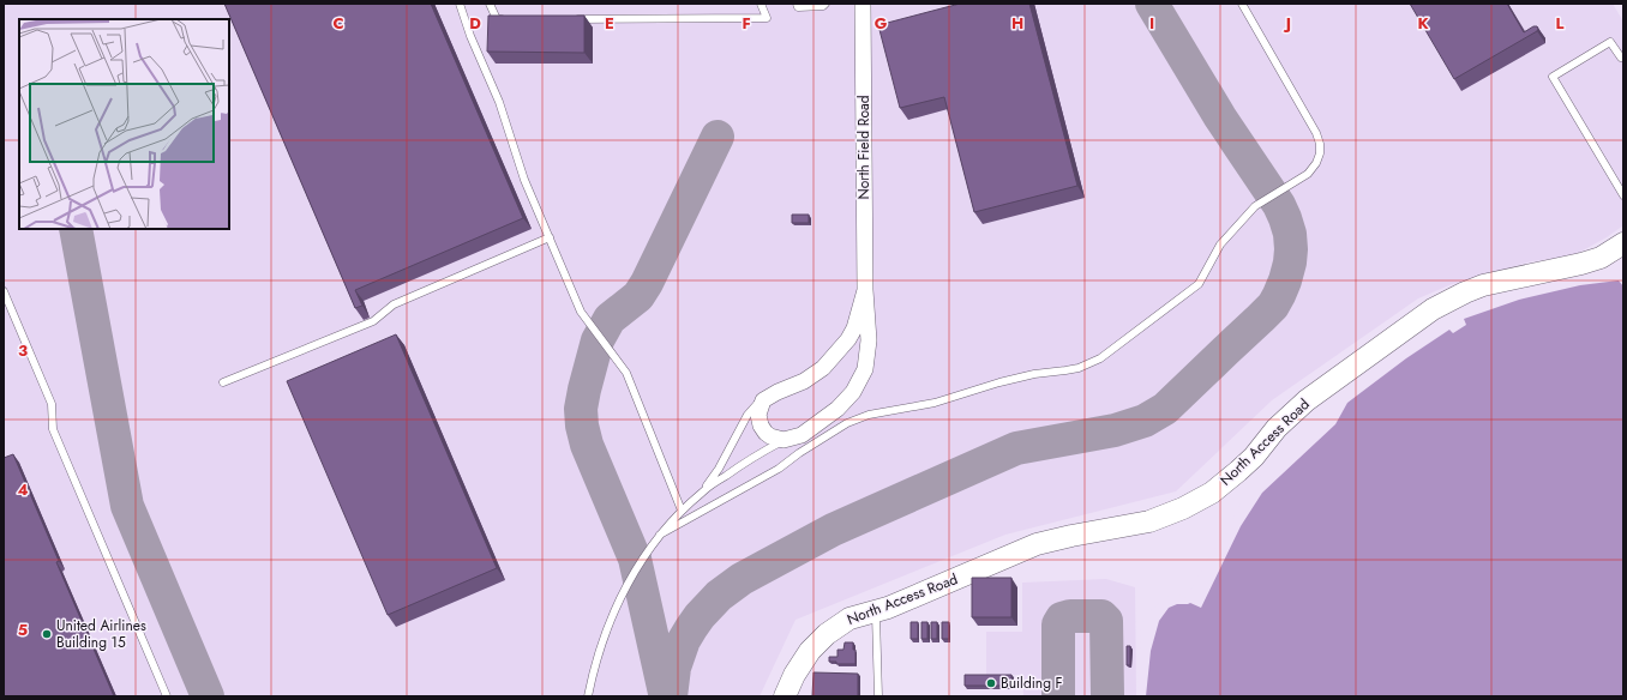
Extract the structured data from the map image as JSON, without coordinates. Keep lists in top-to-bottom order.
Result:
{
  "streets": {
    "street": ["North Field Road", "North Access Road"]
  },
  "places": ["United Airlines Building 15", "Building F"],
  "grid": {
    "columns": [
      "C",
      "D",
      "E",
      "F",
      "G",
      "H",
      "I",
      "J",
      "K",
      "L"
    ],
    "rows": ["3", "4", "5"]
  }
}
